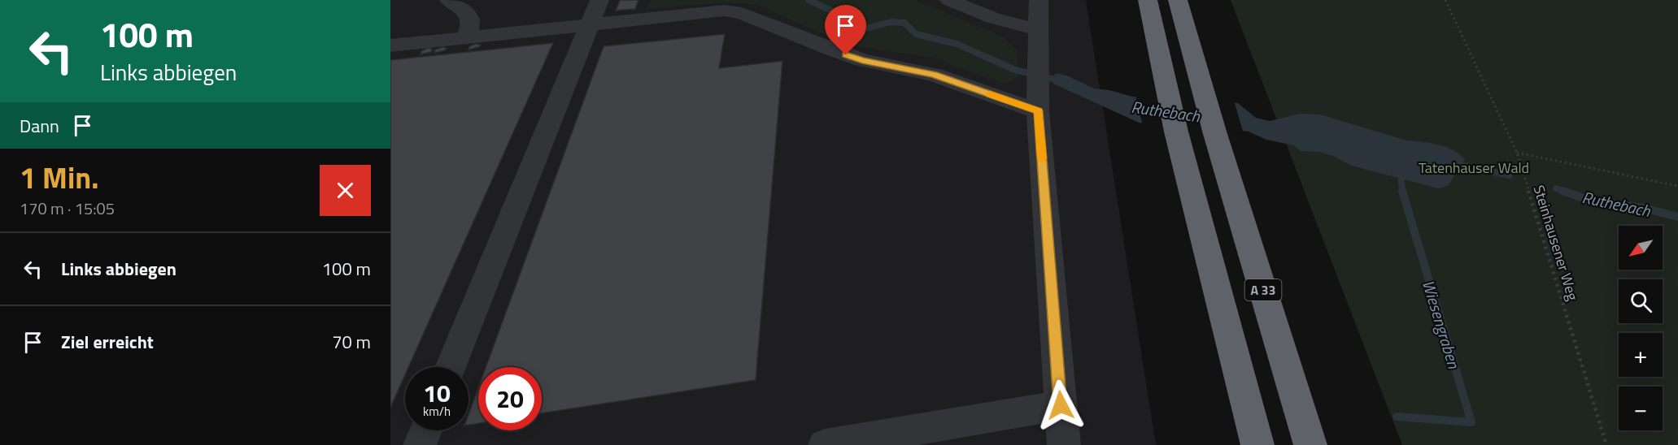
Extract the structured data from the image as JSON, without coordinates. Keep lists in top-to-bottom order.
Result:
{
  "streets": {
    "highway": ["A 33"],
    "path": ["Steinhausener Weg"]
  },
  "water": ["Ruthebach", "Wiesengraben"],
  "parks": ["Tatenhauser Wald"],
  "north": "bottom left",
  "page": {
    "turn": ["100 m", "Links abbiegen"],
    "then": "Dann",
    "heading": ["1 Min.", "170 m · 15:05"],
    "map_buttons": ["+", "−"],
    "list": [
      {
        "name": "Links abbiegen",
        "value": "100 m"
      },
      {
        "name": "Ziel erreicht",
        "value": "70 m"
      }
    ],
    "speed": "10 km/h",
    "limit": "20"
  }
}
